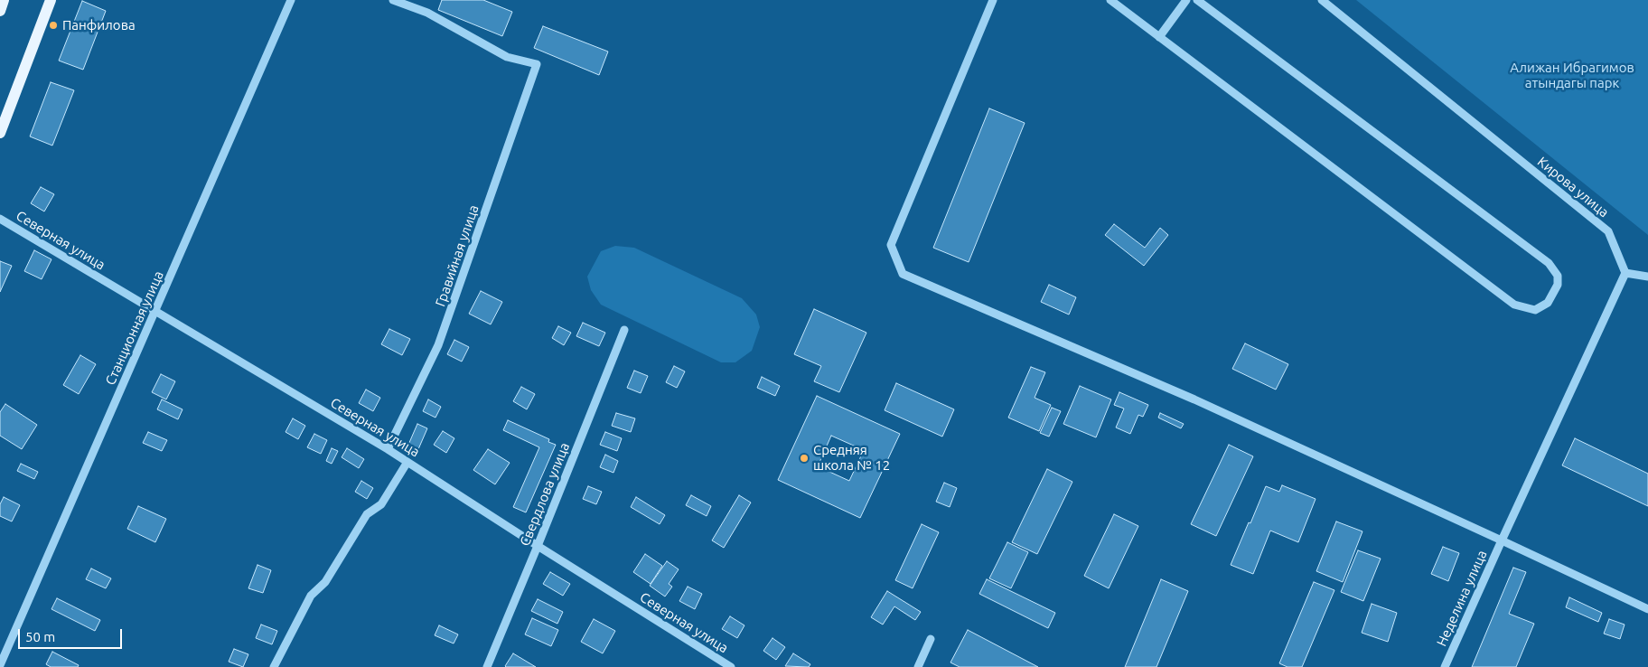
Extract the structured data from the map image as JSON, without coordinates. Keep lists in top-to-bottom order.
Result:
{
  "streets": {
    "street": [
      "Кирова улица",
      "Северная улица",
      "Гравийная улица",
      "Станционная улица",
      "Свердлова улица",
      "Неделина улица"
    ]
  },
  "crossings": [
    ["Северная улица", "Гравийная улица"],
    ["Северная улица", "Станционная улица"],
    ["Северная улица", "Свердлова улица"]
  ],
  "parks": ["Алижан Ибрагимов атындагы парк"],
  "places": ["Панфилова", "Средняя школа № 12"],
  "scale_bar": "50 m"
}
